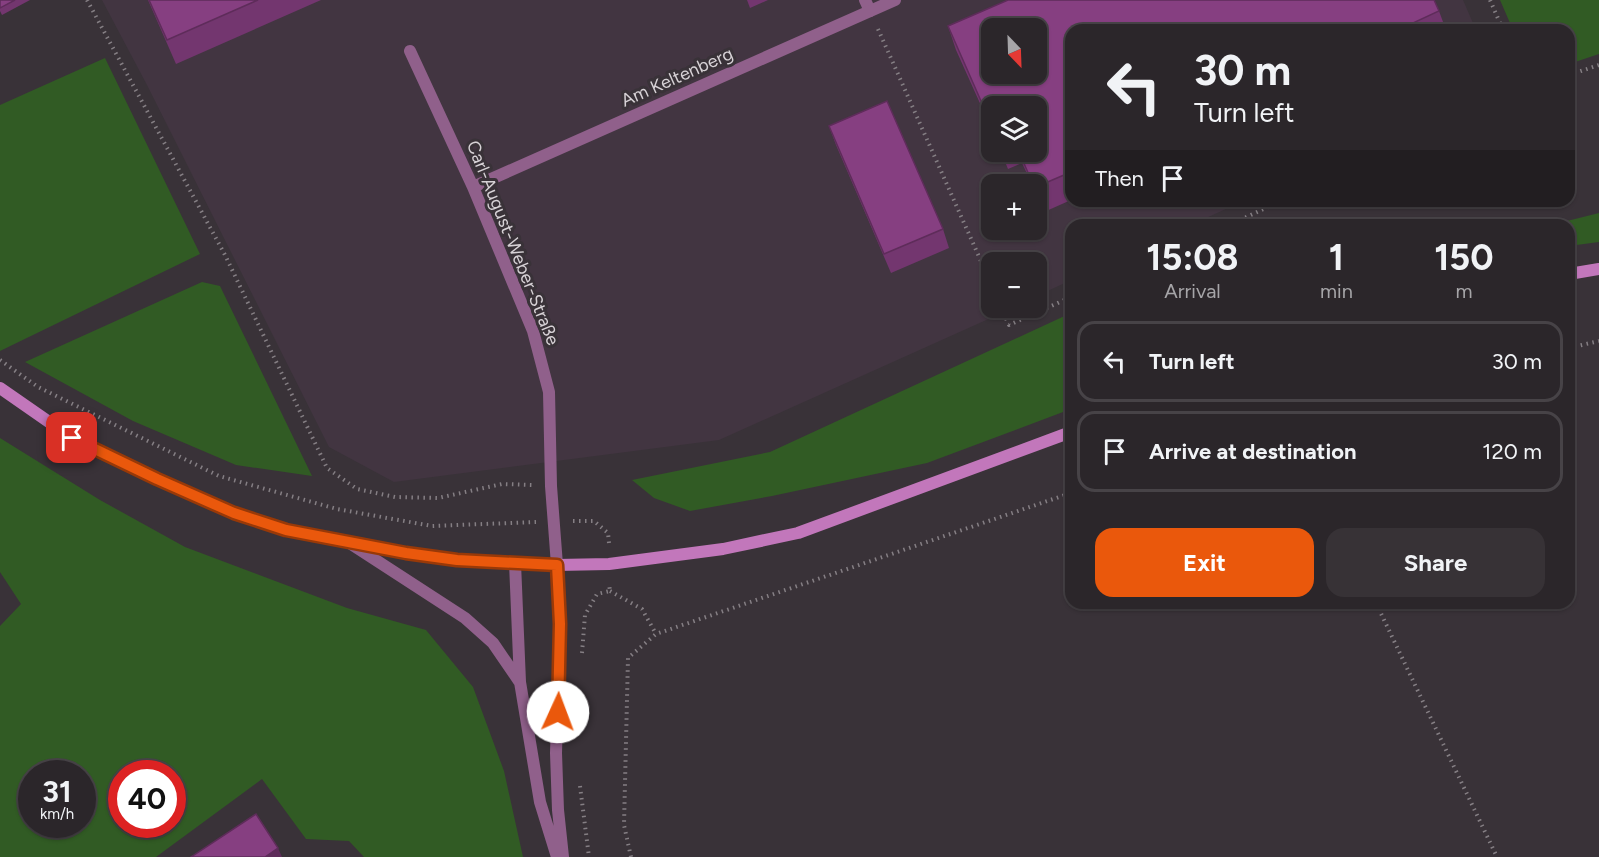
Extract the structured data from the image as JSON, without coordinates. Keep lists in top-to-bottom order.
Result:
{
  "streets": {
    "street": ["Am Keltenberg", "Carl-August-Weber-Straße"]
  },
  "crossings": [
    ["Am Keltenberg", "Carl-August-Weber-Straße"]
  ],
  "north": "bottom right",
  "page": {
    "map_buttons": ["+", "−"],
    "turn": ["30 m", "Turn left"],
    "then": "Then",
    "eta": [
      "15:08",
      "Arrival",
      "1",
      "min",
      "150",
      "m"
    ],
    "list": [
      {
        "name": "Turn left",
        "value": "30 m"
      },
      {
        "name": "Arrive at destination",
        "value": "120 m"
      }
    ],
    "buttons": ["Exit", "Share"],
    "speed": "31 km/h",
    "limit": "40"
  }
}
